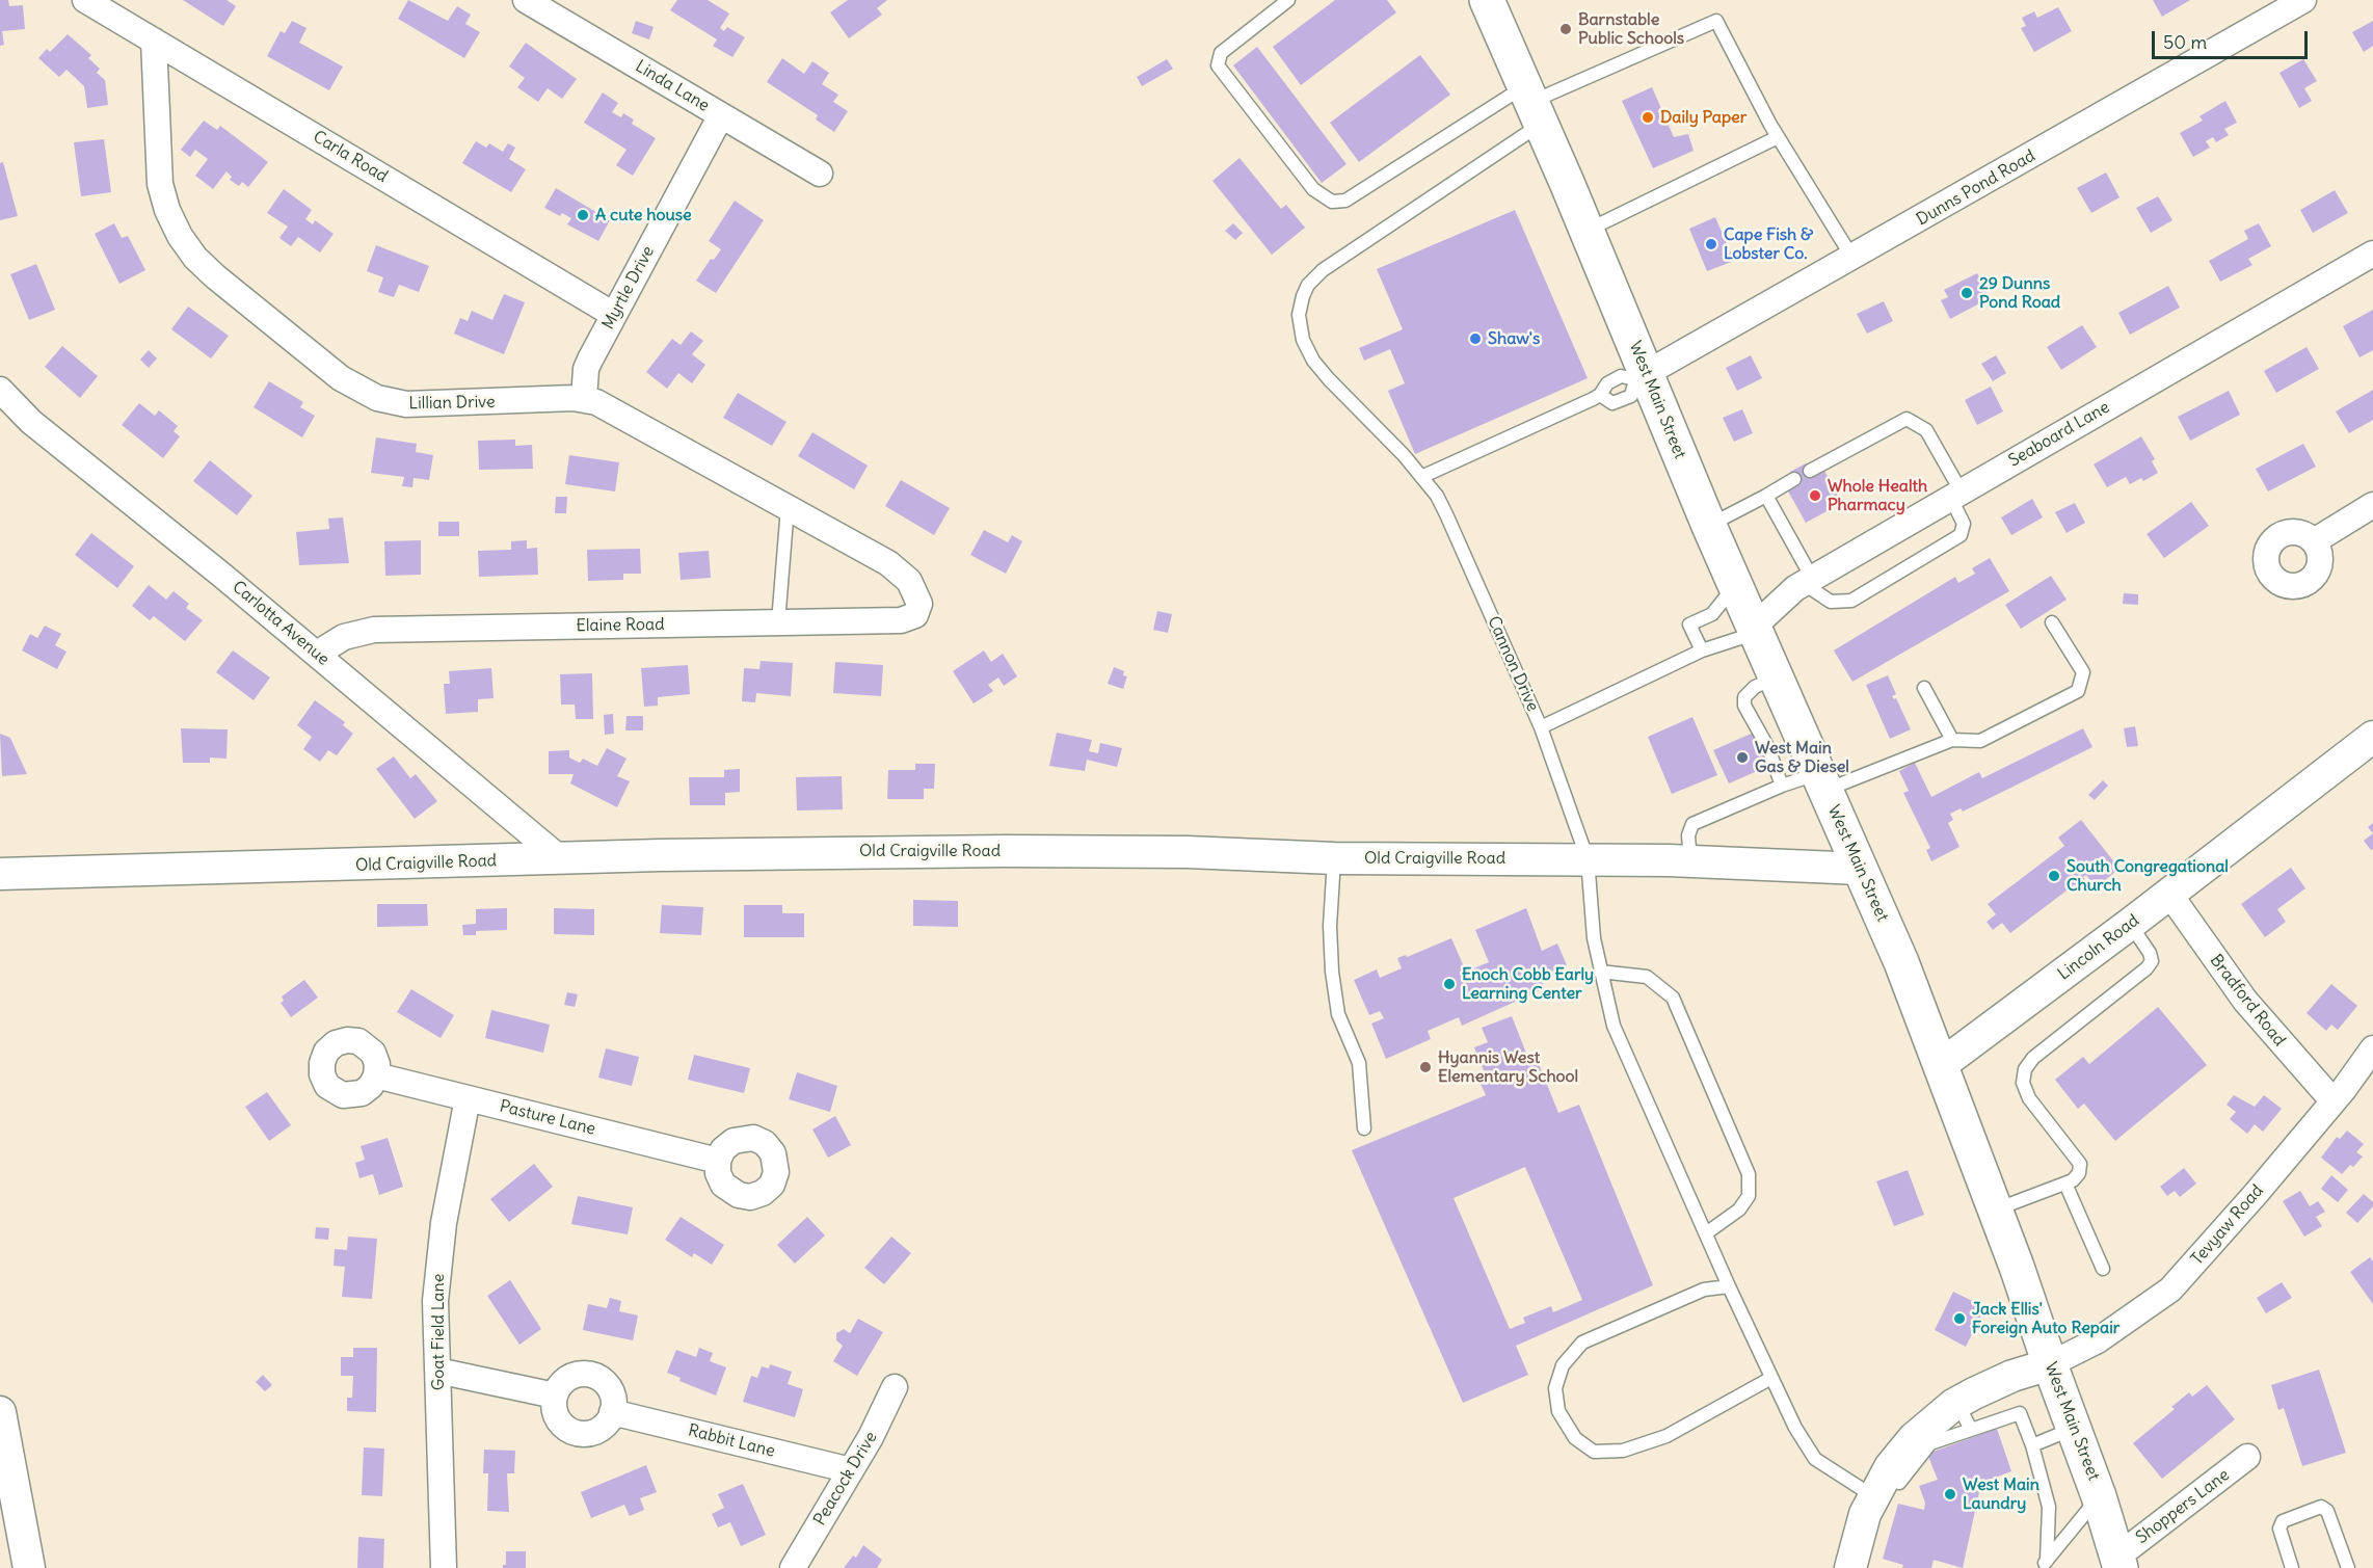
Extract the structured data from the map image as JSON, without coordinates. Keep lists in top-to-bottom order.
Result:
{
  "streets": {
    "main road": ["West Main Street"],
    "street": [
      "Linda Lane",
      "Carla Road",
      "Dunns Pond Road",
      "Myrtle Drive",
      "Lillian Drive",
      "Seaboard Lane",
      "Carlotta Avenue",
      "Elaine Road",
      "Old Craigville Road",
      "Lincoln Road",
      "Bradford Road",
      "Pasture Lane",
      "Tevyaw Road",
      "Goat Field Lane",
      "Rabbit Lane",
      "Peacock Drive",
      "Shoppers Lane"
    ],
    "lane": ["Cannon Drive"]
  },
  "crossings": [
    ["Linda Lane", "Myrtle Drive"],
    ["Carla Road", "Myrtle Drive"],
    ["Carla Road", "Lillian Drive"],
    ["Dunns Pond Road", "West Main Street"],
    ["Myrtle Drive", "Lillian Drive"],
    ["West Main Street", "Seaboard Lane"],
    ["West Main Street", "Cannon Drive"],
    ["West Main Street", "Old Craigville Road"],
    ["West Main Street", "Lincoln Road"],
    ["West Main Street", "Tevyaw Road"],
    ["West Main Street", "Shoppers Lane"],
    ["Lillian Drive", "Elaine Road"],
    ["Carlotta Avenue", "Elaine Road"],
    ["Carlotta Avenue", "Old Craigville Road"],
    ["Cannon Drive", "Old Craigville Road"],
    ["Lincoln Road", "Bradford Road"],
    ["Bradford Road", "Tevyaw Road"],
    ["Pasture Lane", "Goat Field Lane"],
    ["Rabbit Lane", "Peacock Drive"]
  ],
  "places": [
    "Barnstable Public Schools",
    "Daily Paper",
    "A cute house",
    "Cape Fish & Lobster Co.",
    "29 Dunns Pond Road",
    "Shaw's",
    "Whole Health Pharmacy",
    "West Main Gas & Diesel",
    "South Congregational Church",
    "Enoch Cobb Early Learning Center",
    "Hyannis West Elementary School",
    "Jack Ellis' Foreign Auto Repair",
    "West Main Laundry"
  ],
  "scale_bar": "50 m"
}
